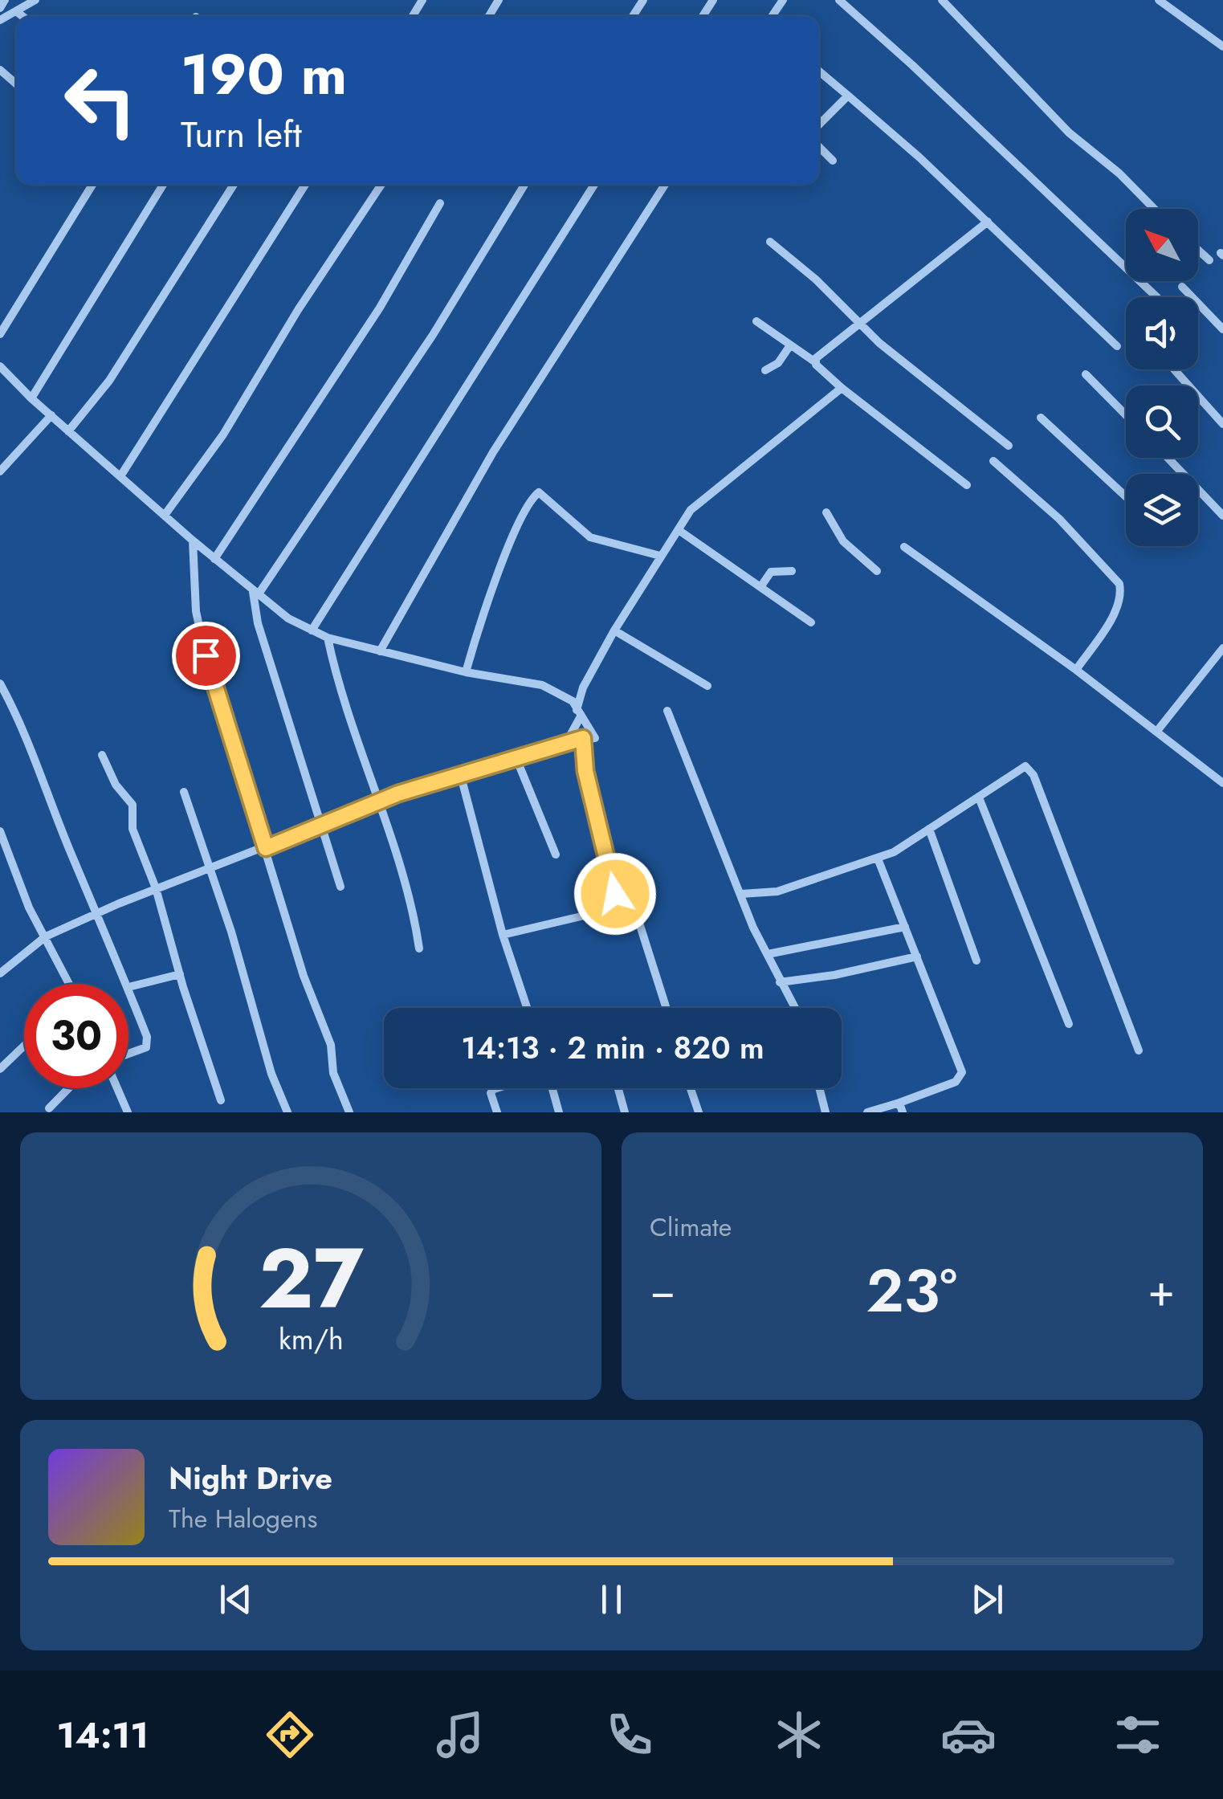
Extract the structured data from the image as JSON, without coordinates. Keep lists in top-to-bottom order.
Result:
{
  "north": "top left",
  "page": {
    "turn": ["190 m", "Turn left"],
    "limit": "30",
    "trip": "14:13 · 2 min · 820 m",
    "tile": "Climate",
    "heat": ["−", "23°", "+"],
    "song": ["Night Drive", "The Halogens"],
    "tabs": "14:11",
    "gauge": ["27", "km/h"]
  }
}
